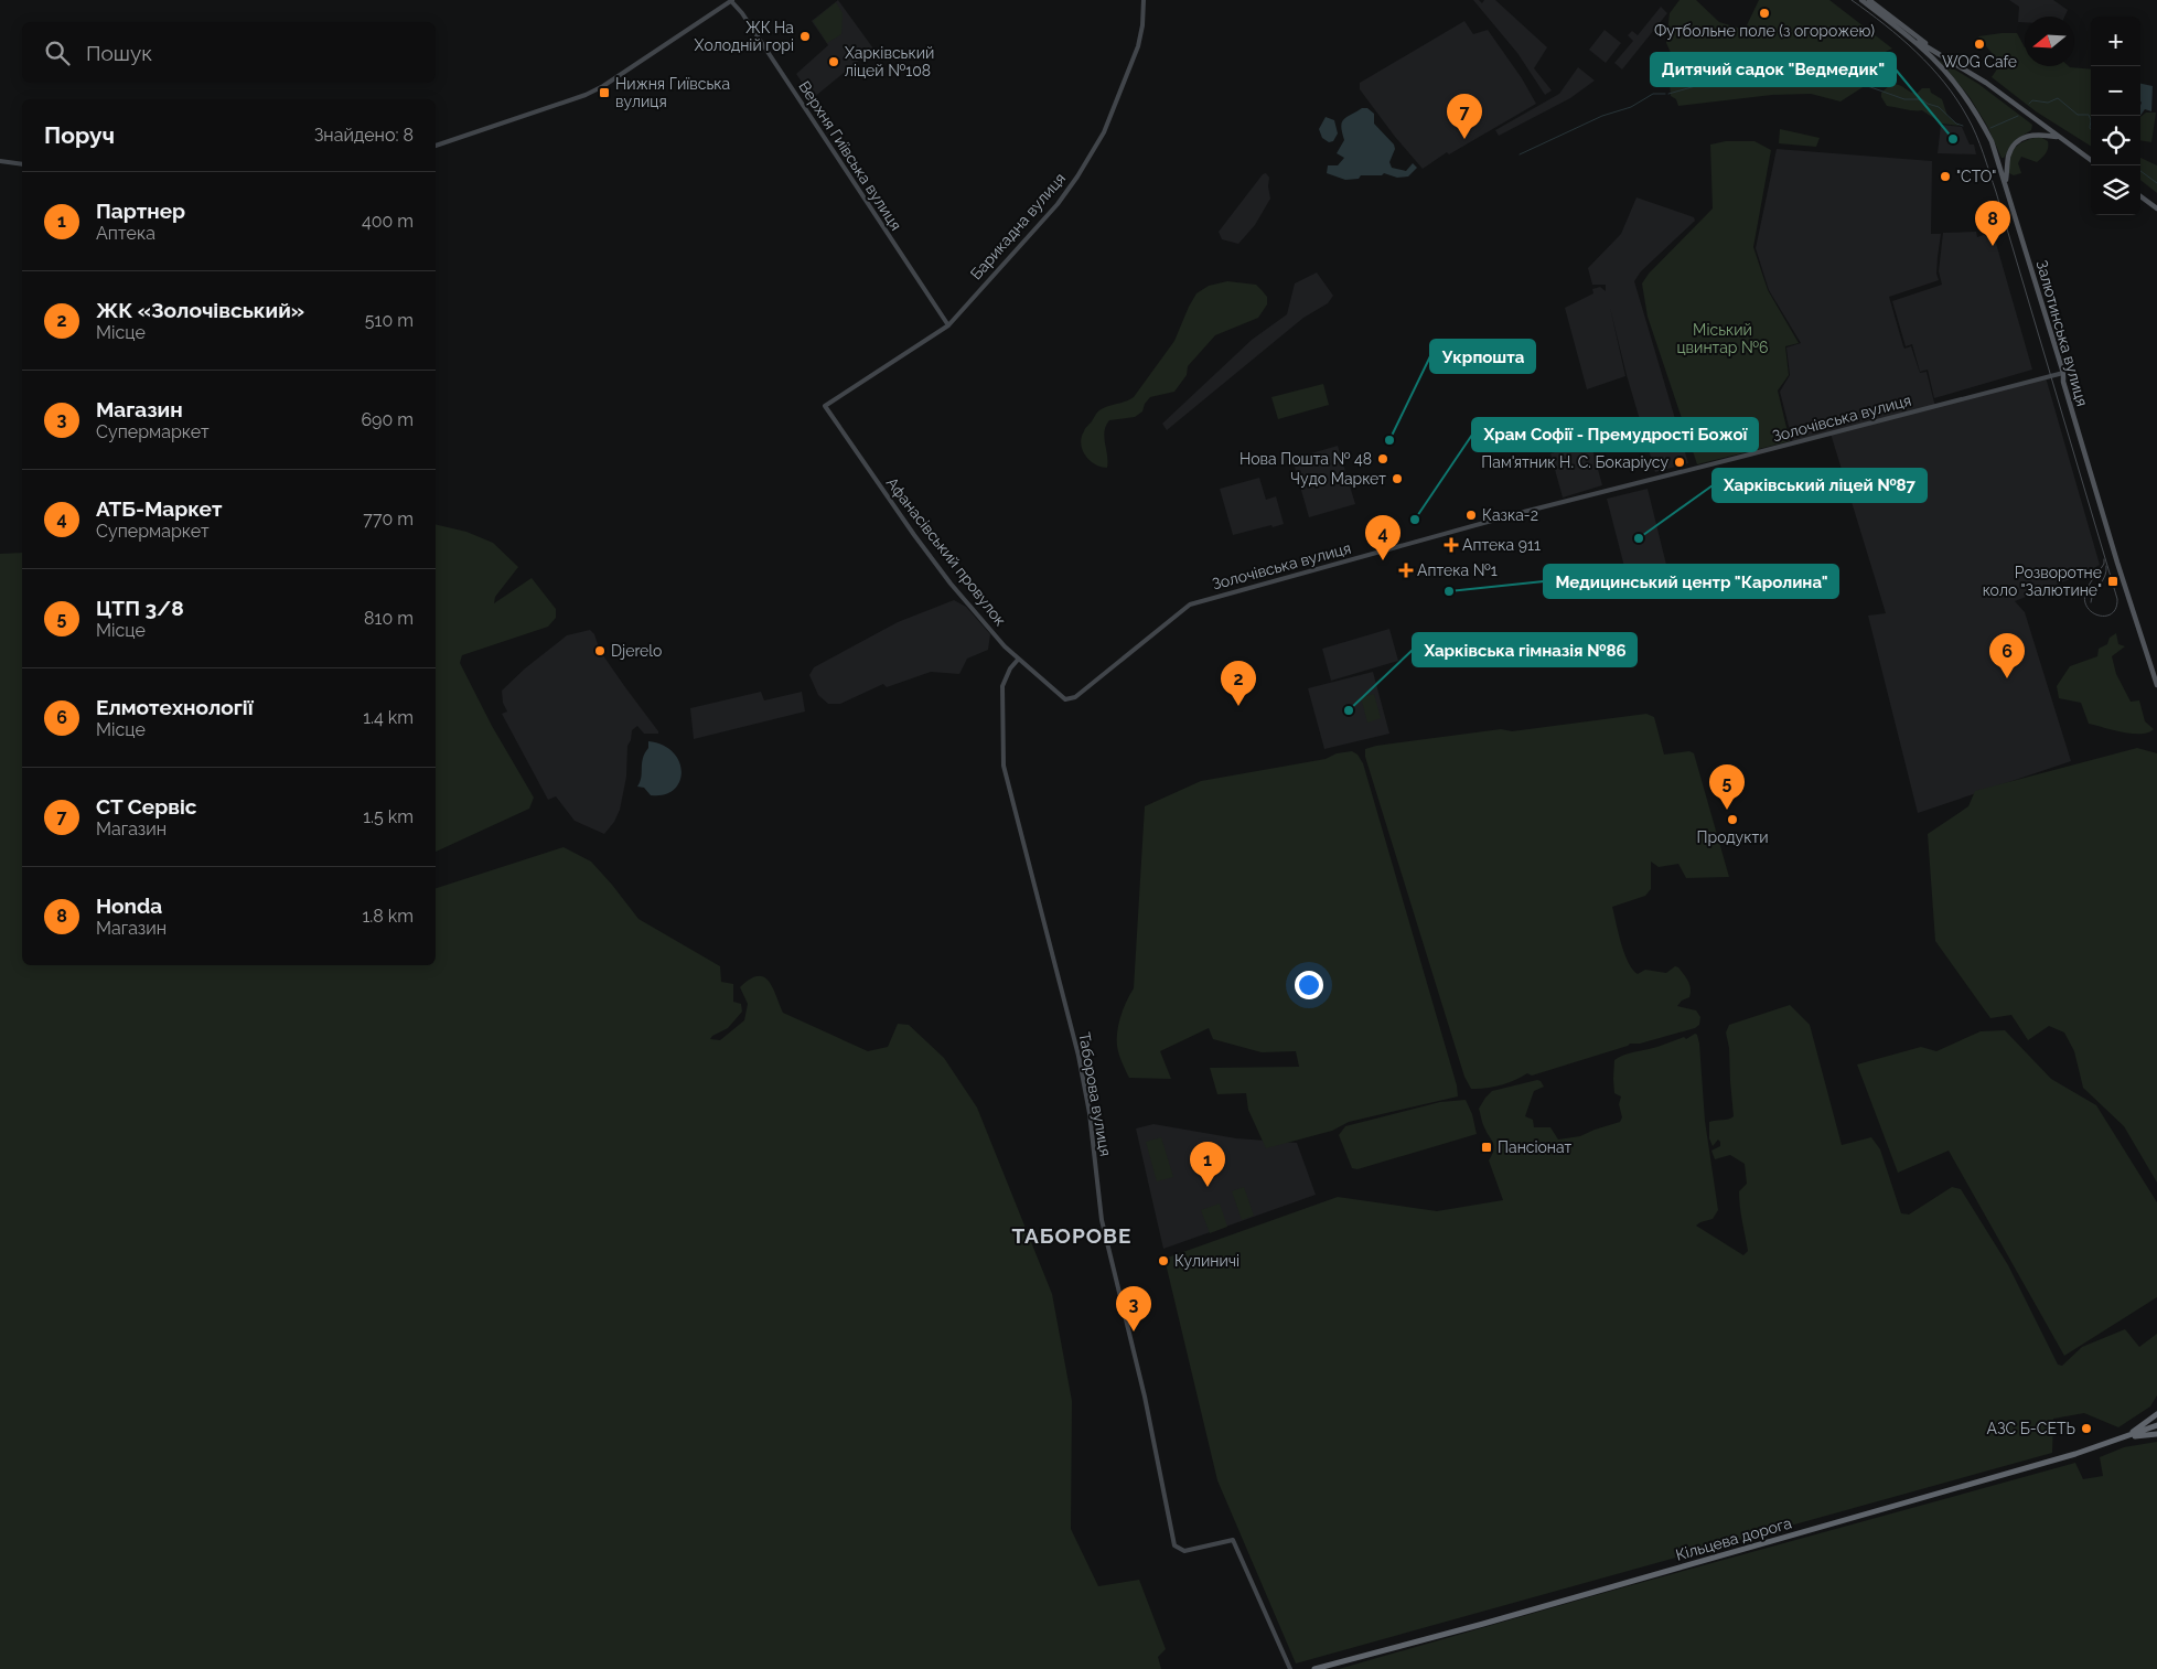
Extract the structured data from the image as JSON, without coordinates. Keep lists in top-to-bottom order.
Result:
{
  "streets": {
    "highway": ["Кільцева дорога"],
    "main road": ["Залютинська вулиця"],
    "street": [
      "Верхня Гиївська вулиця",
      "Барикадна вулиця",
      "Золочівська вулиця",
      "Афанасівський провулок",
      "Таборова вулиця"
    ]
  },
  "crossings": [
    ["Верхня Гиївська вулиця", "Барикадна вулиця"],
    ["Барикадна вулиця", "Афанасівський провулок"],
    ["Залютинська вулиця", "Золочівська вулиця"],
    ["Золочівська вулиця", "Афанасівський провулок"],
    ["Афанасівський провулок", "Таборова вулиця"]
  ],
  "districts": ["ТАБОРОВЕ"],
  "parks": ["Міський цвинтар №6"],
  "places": {
    "other": [
      "Футбольне поле (з огорожею)",
      "ЖК На Холодній горі",
      "WOG Cafe",
      "Харківський ліцей №108",
      "Дитячий садок \"Ведмедик\"",
      "\"СТО\"",
      "Укрпошта",
      "Нова Пошта № 48",
      "Пам'ятник Н. С. Бокаріусу",
      "Чудо Маркет",
      "Казка-2",
      "Храм Софії - Премудрості Божої",
      "Харківський ліцей №87",
      "Медицинський центр \"Каролина\"",
      "Djerelo",
      "Харківська гімназія №86",
      "Продукти",
      "Кулиничі",
      "АЗС Б-СЕТЬ"
    ],
    "transit": ["Нижня Гиївська вулиця", "Розворотне коло \"Залютине\"", "Пансіонат"],
    "health": ["Аптека 911", "Аптека №1"]
  },
  "north": "left",
  "page": {
    "map_buttons": ["+", "−"],
    "search": "Пошук",
    "pins": [
      "7",
      "8",
      "4",
      "6",
      "2",
      "5",
      "1",
      "3"
    ],
    "heading": ["Поруч", "Знайдено: 8"],
    "list": [
      {
        "mark": "1",
        "name": "Партнер",
        "note": "Аптека",
        "value": "400 m"
      },
      {
        "mark": "2",
        "name": "ЖК «Золочівський»",
        "note": "Місце",
        "value": "510 m"
      },
      {
        "mark": "3",
        "name": "Магазин",
        "note": "Супермаркет",
        "value": "690 m"
      },
      {
        "mark": "4",
        "name": "АТБ-Маркет",
        "note": "Супермаркет",
        "value": "770 m"
      },
      {
        "mark": "5",
        "name": "ЦТП 3/8",
        "note": "Місце",
        "value": "810 m"
      },
      {
        "mark": "6",
        "name": "Елмотехнології",
        "note": "Місце",
        "value": "1.4 km"
      },
      {
        "mark": "7",
        "name": "СТ Сервіс",
        "note": "Магазин",
        "value": "1.5 km"
      },
      {
        "mark": "8",
        "name": "Honda",
        "note": "Магазин",
        "value": "1.8 km"
      }
    ]
  }
}
